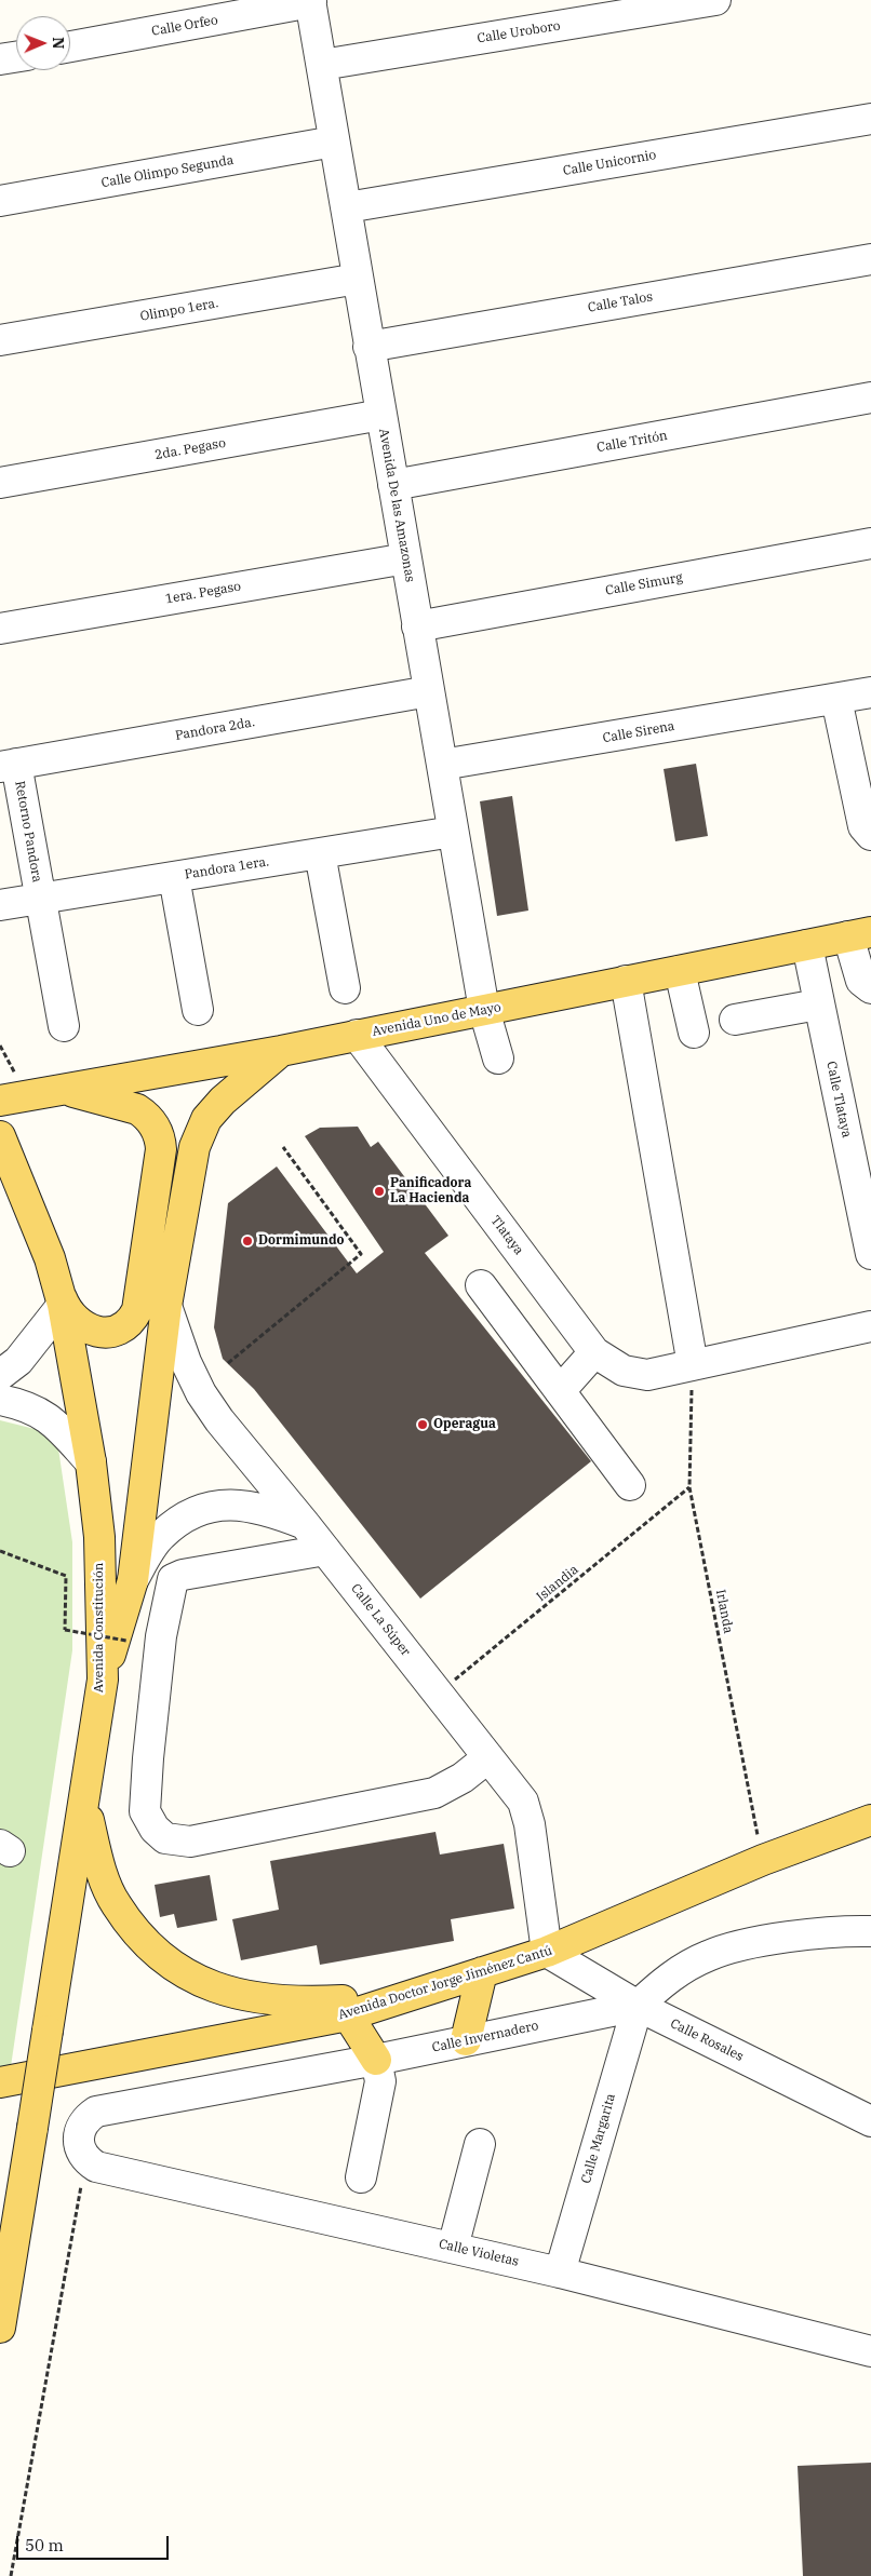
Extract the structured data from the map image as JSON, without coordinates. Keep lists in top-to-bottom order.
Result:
{
  "streets": {
    "main road": ["Avenida Uno de Mayo", "Avenida Constitución", "Avenida Doctor Jorge Jiménez Cantú"],
    "street": [
      "Calle Orfeo",
      "Calle Uroboro",
      "Calle Unicornio",
      "Calle Olimpo Segunda",
      "Calle Talos",
      "Olimpo 1era.",
      "Calle Tritón",
      "2da. Pegaso",
      "Avenida De las Amazonas",
      "Calle Simurg",
      "1era. Pegaso",
      "Pandora 2da.",
      "Calle Sirena",
      "Retorno Pandora",
      "Pandora 1era.",
      "Calle Tlataya",
      "Tlataya",
      "Calle La Súper",
      "Calle Invernadero",
      "Calle Rosales",
      "Calle Margarita",
      "Calle Violetas"
    ],
    "path": ["Islandia", "Irlanda"]
  },
  "crossings": [
    ["Calle Orfeo", "Avenida De las Amazonas"],
    ["Calle Uroboro", "Avenida De las Amazonas"],
    ["Calle Unicornio", "Avenida De las Amazonas"],
    ["Calle Olimpo Segunda", "Avenida De las Amazonas"],
    ["Calle Talos", "Avenida De las Amazonas"],
    ["Olimpo 1era.", "Avenida De las Amazonas"],
    ["Calle Tritón", "Avenida De las Amazonas"],
    ["2da. Pegaso", "Avenida De las Amazonas"],
    ["Avenida De las Amazonas", "Calle Simurg"],
    ["Avenida De las Amazonas", "1era. Pegaso"],
    ["Avenida De las Amazonas", "Pandora 2da."],
    ["Avenida De las Amazonas", "Calle Sirena"],
    ["Avenida De las Amazonas", "Pandora 1era."],
    ["Avenida De las Amazonas", "Avenida Uno de Mayo"],
    ["Pandora 2da.", "Retorno Pandora"],
    ["Retorno Pandora", "Pandora 1era."],
    ["Avenida Uno de Mayo", "Calle Tlataya"],
    ["Avenida Uno de Mayo", "Tlataya"],
    ["Tlataya", "Irlanda"],
    ["Islandia", "Irlanda"],
    ["Islandia", "Calle La Súper"],
    ["Irlanda", "Avenida Doctor Jorge Jiménez Cantú"],
    ["Calle La Súper", "Avenida Doctor Jorge Jiménez Cantú"],
    ["Calle La Súper", "Calle Rosales"],
    ["Avenida Doctor Jorge Jiménez Cantú", "Calle Rosales"],
    ["Calle Invernadero", "Calle Rosales"],
    ["Calle Invernadero", "Calle Margarita"],
    ["Calle Invernadero", "Calle Violetas"],
    ["Calle Rosales", "Calle Margarita"],
    ["Calle Margarita", "Calle Violetas"]
  ],
  "places": ["Panificadora La Hacienda", "Dormimundo", "Operagua"],
  "scale_bar": "50 m",
  "north": "right"
}
